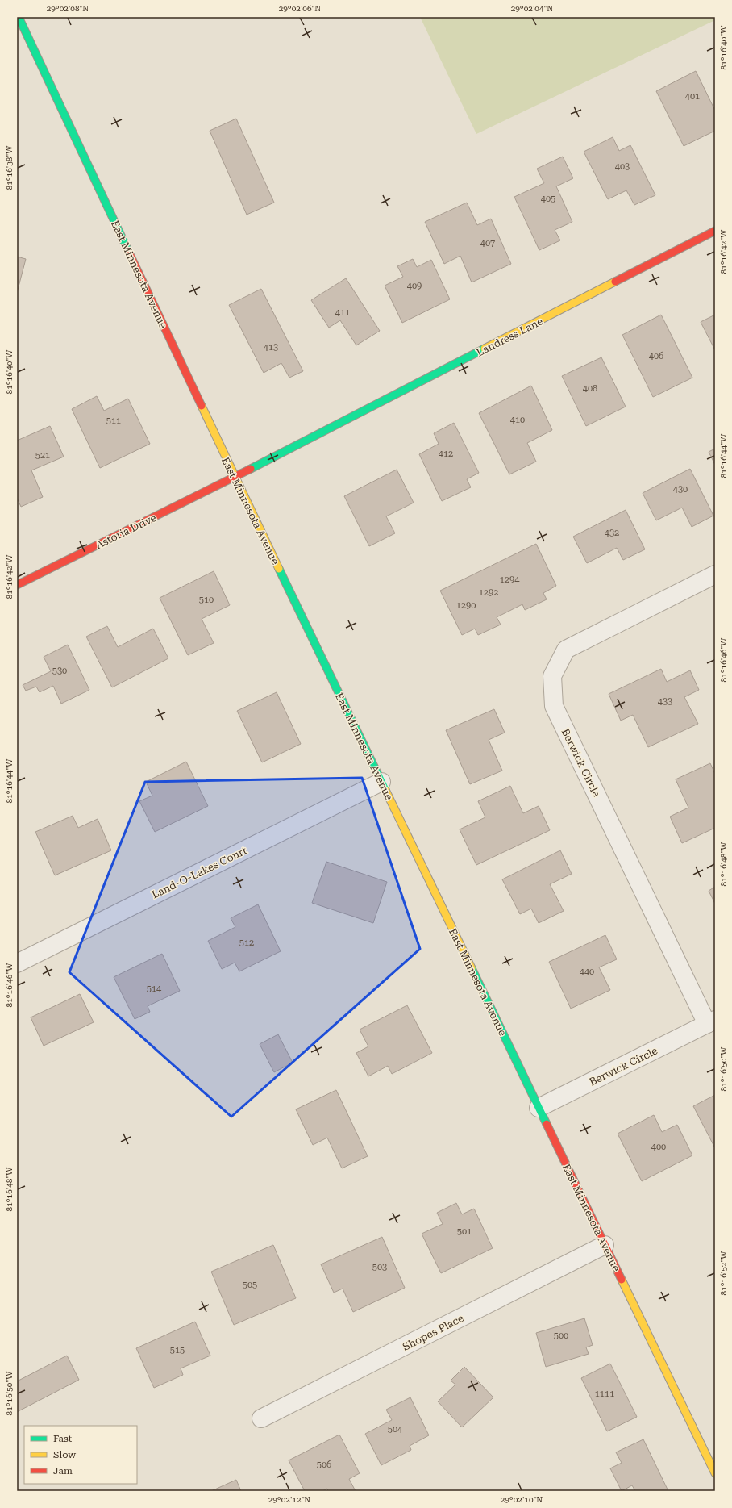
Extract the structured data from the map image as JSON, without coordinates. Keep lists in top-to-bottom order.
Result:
{
  "streets": {
    "street": [
      "East Minnesota Avenue",
      "Landress Lane",
      "Astoria Drive",
      "Berwick Circle",
      "Land-O-Lakes Court",
      "Shopes Place"
    ]
  },
  "crossings": [
    ["East Minnesota Avenue", "Landress Lane"],
    ["East Minnesota Avenue", "Astoria Drive"],
    ["East Minnesota Avenue", "Berwick Circle"],
    ["East Minnesota Avenue", "Land-O-Lakes Court"],
    ["East Minnesota Avenue", "Shopes Place"],
    ["Landress Lane", "Astoria Drive"]
  ],
  "house_numbers": [
    "401",
    "403",
    "405",
    "407",
    "409",
    "411",
    "413",
    "406",
    "408",
    "410",
    "511",
    "412",
    "521",
    "430",
    "432",
    "1294",
    "1292",
    "510",
    "1290",
    "530",
    "433",
    "512",
    "440",
    "514",
    "400",
    "501",
    "503",
    "505",
    "500",
    "515",
    "1111",
    "504",
    "506"
  ],
  "legend": ["Fast", "Slow", "Jam"],
  "coordinates": [
    "29°02'08\"N",
    "29°02'06\"N",
    "29°02'04\"N",
    "81°16'40\"W",
    "81°16'38\"W",
    "81°16'42\"W",
    "81°16'44\"W",
    "81°16'46\"W",
    "81°16'48\"W",
    "81°16'50\"W",
    "81°16'52\"W",
    "29°02'12\"N",
    "29°02'10\"N"
  ]
}
